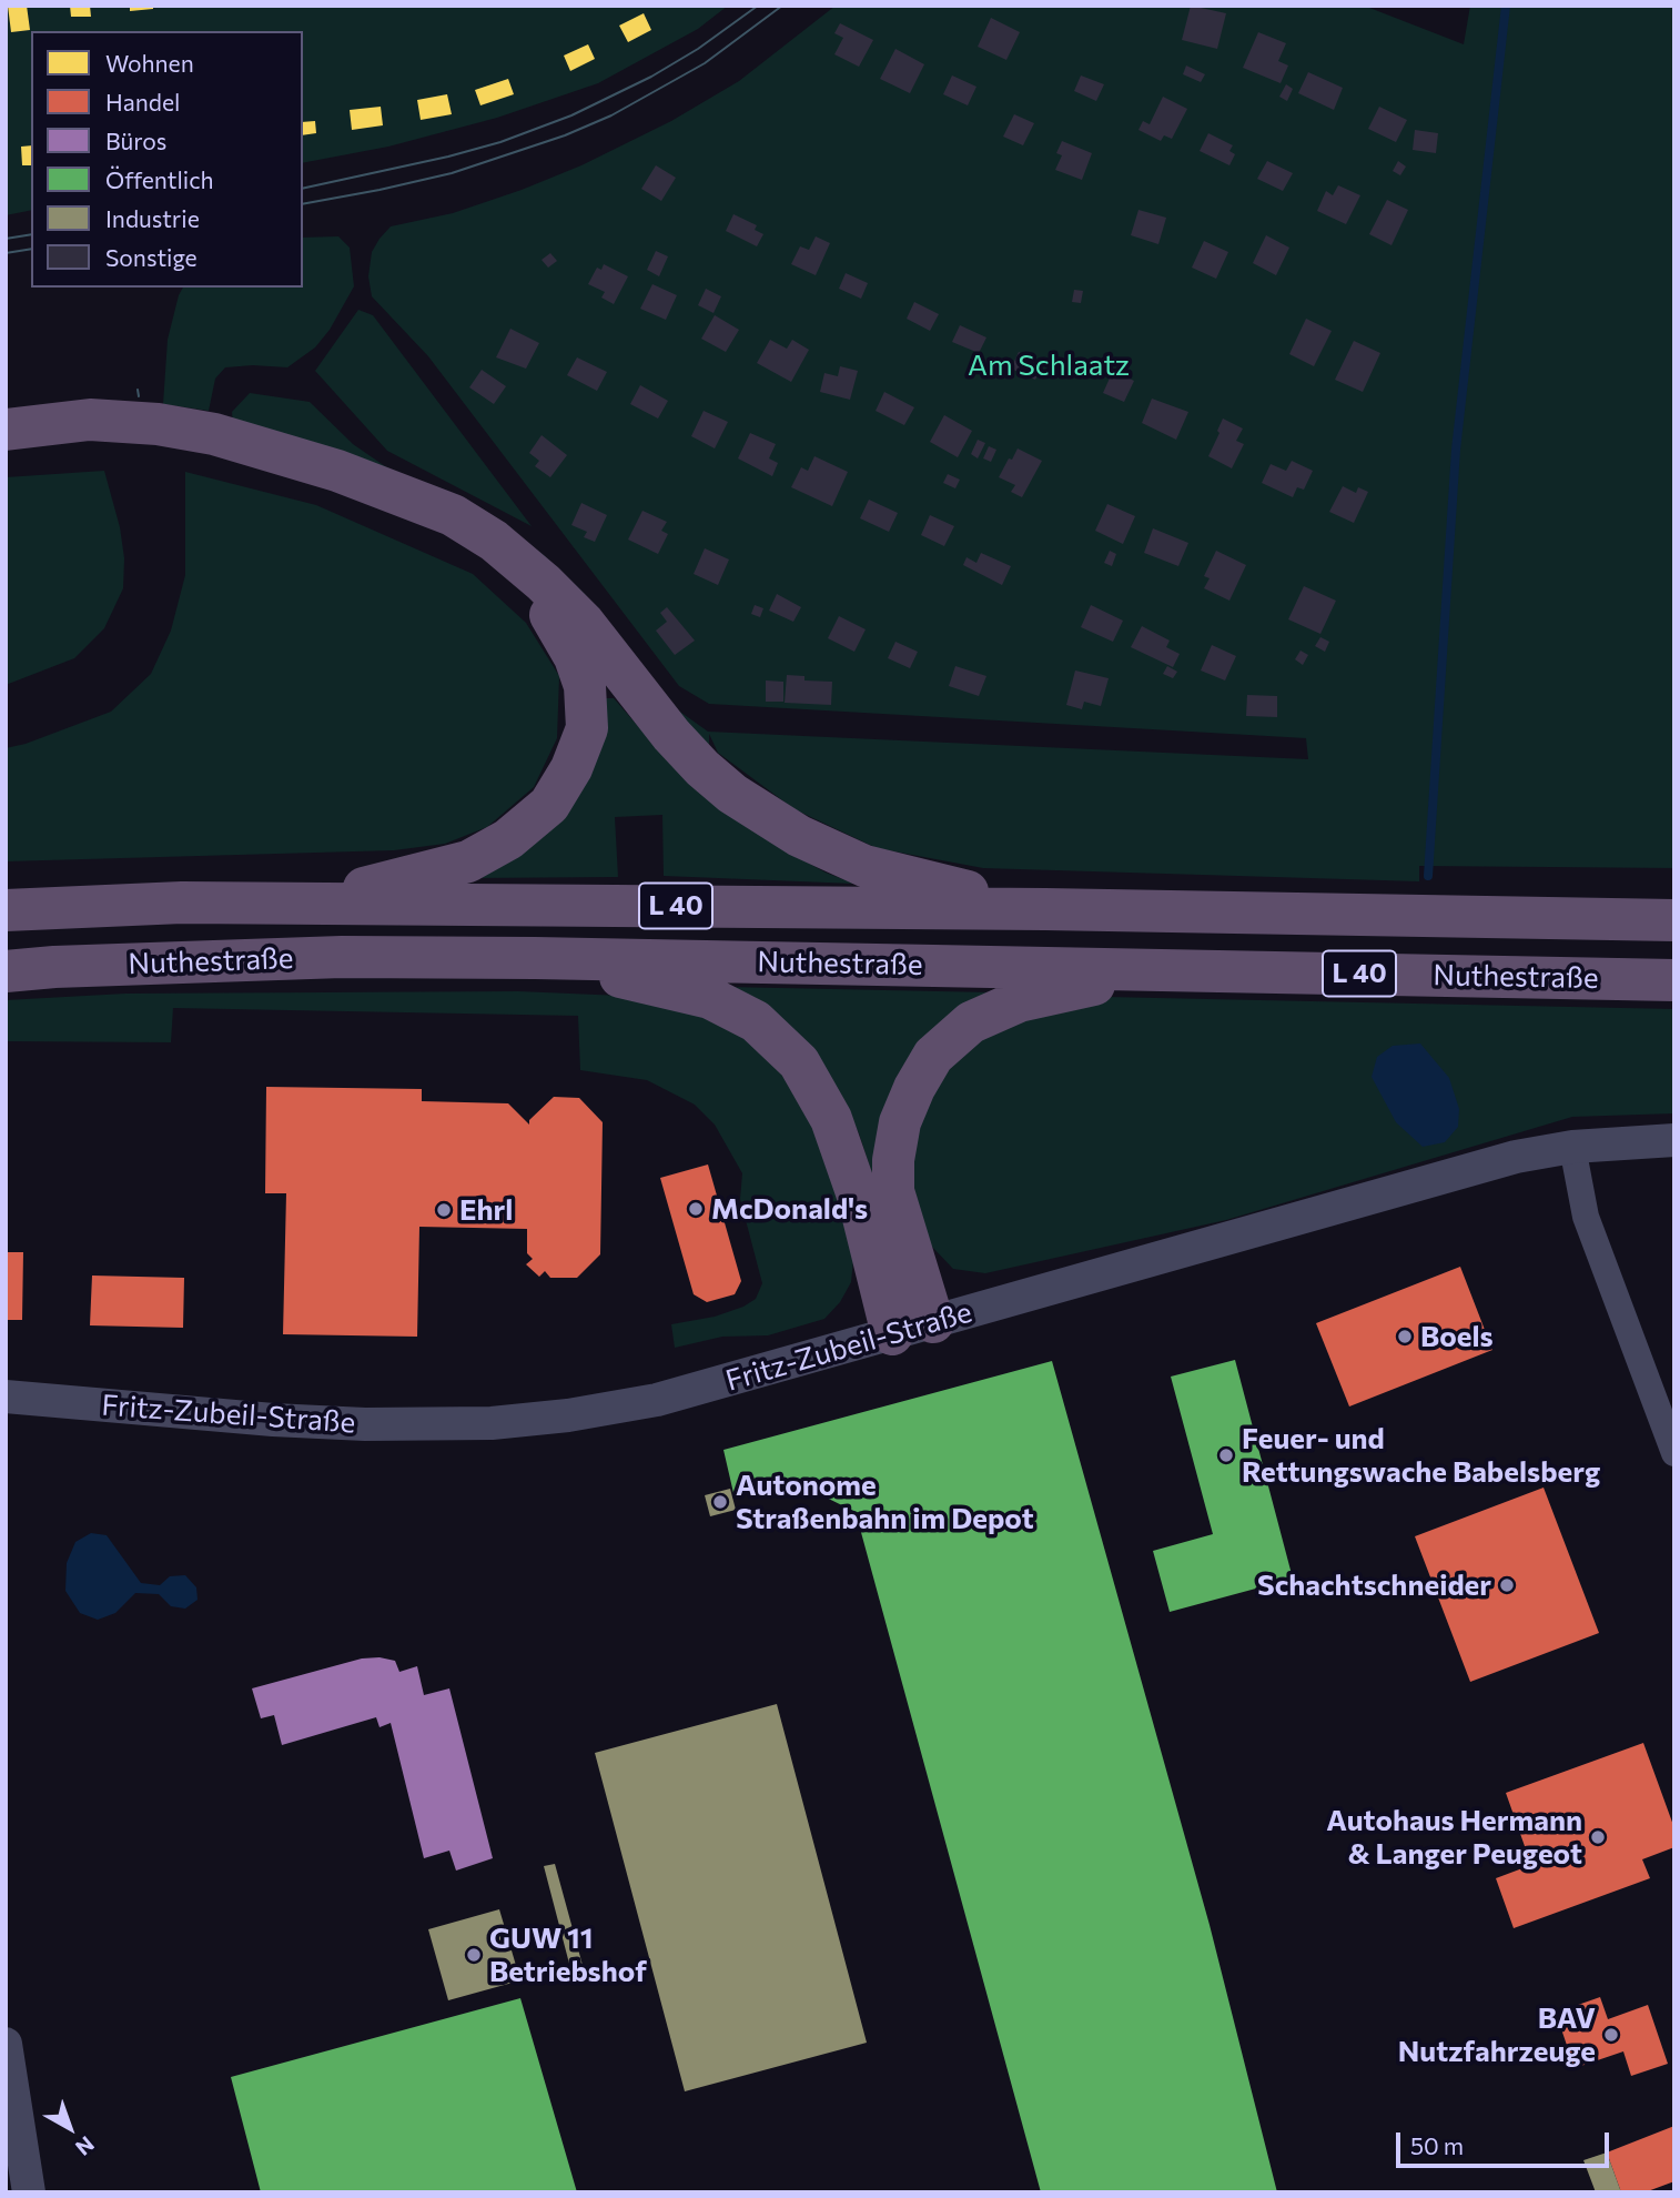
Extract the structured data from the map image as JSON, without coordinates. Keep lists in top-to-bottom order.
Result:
{
  "streets": {
    "highway": ["L 40", "Nuthestraße"],
    "street": ["Fritz-Zubeil-Straße"]
  },
  "parks": ["Am Schlaatz"],
  "places": [
    "McDonald's",
    "Ehrl",
    "Boels",
    "Feuer- und Rettungswache Babelsberg",
    "Autonome Straßenbahn im Depot",
    "Schachtschneider",
    "Autohaus Hermann & Langer Peugeot",
    "GUW 11 Betriebshof",
    "BAV Nutzfahrzeuge"
  ],
  "legend": [
    "Wohnen",
    "Handel",
    "Büros",
    "Öffentlich",
    "Industrie",
    "Sonstige"
  ],
  "scale_bar": "50 m",
  "north": "bottom right"
}
